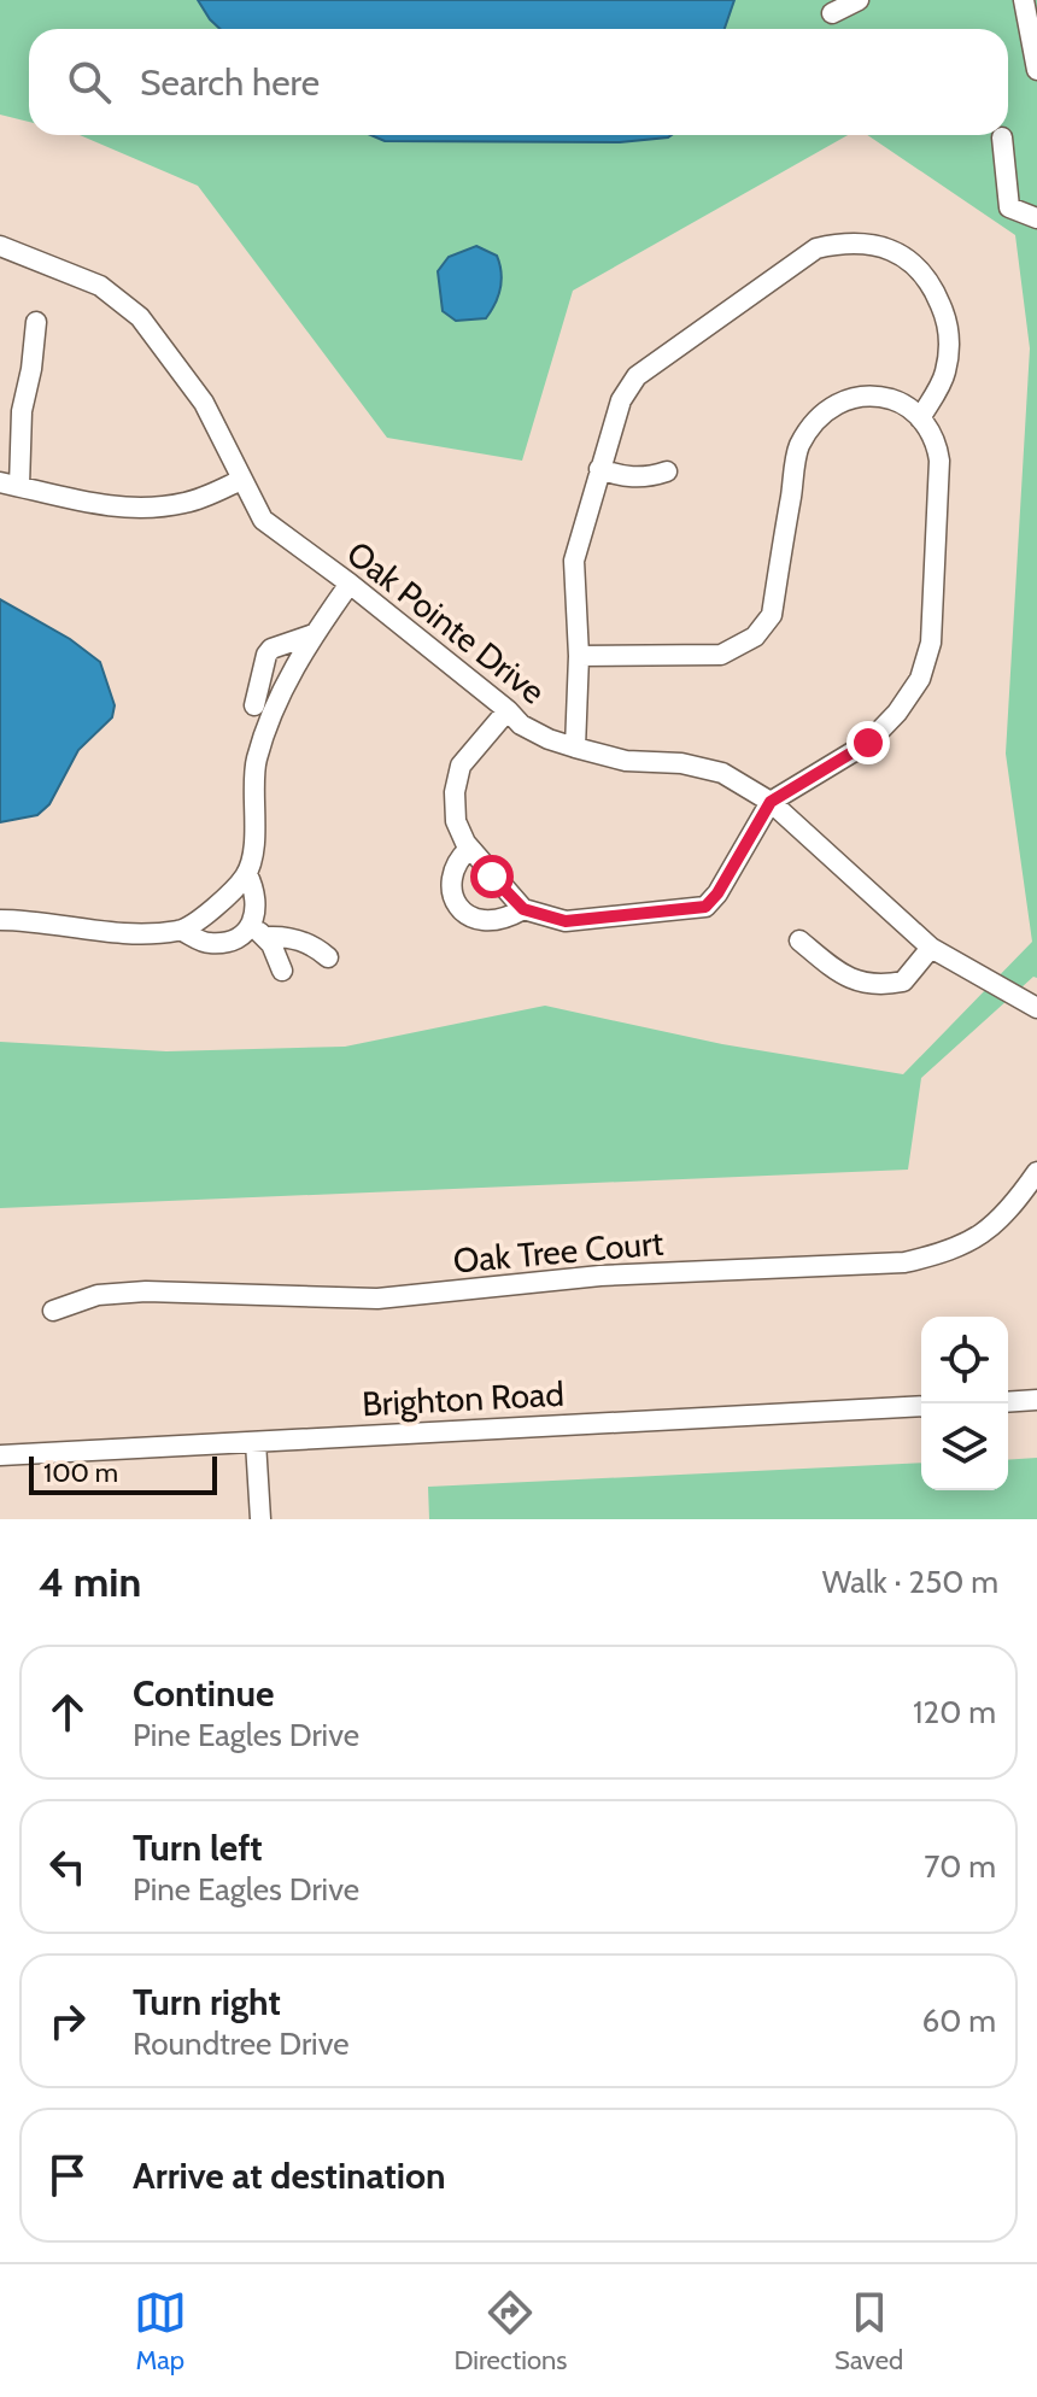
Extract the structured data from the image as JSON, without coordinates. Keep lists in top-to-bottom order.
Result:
{
  "streets": {
    "street": ["Oak Pointe Drive", "Oak Tree Court", "Brighton Road"]
  },
  "scale_bar": "100 m",
  "page": {
    "search": "Search here",
    "scale": "100 m",
    "heading": ["4 min", "Walk · 250 m"],
    "list": [
      ["Continue", "Pine Eagles Drive", "120 m"],
      ["Turn left", "Pine Eagles Drive", "70 m"],
      ["Turn right", "Roundtree Drive", "60 m"],
      "Arrive at destination"
    ],
    "nav": ["Map", "Directions", "Saved"]
  }
}
